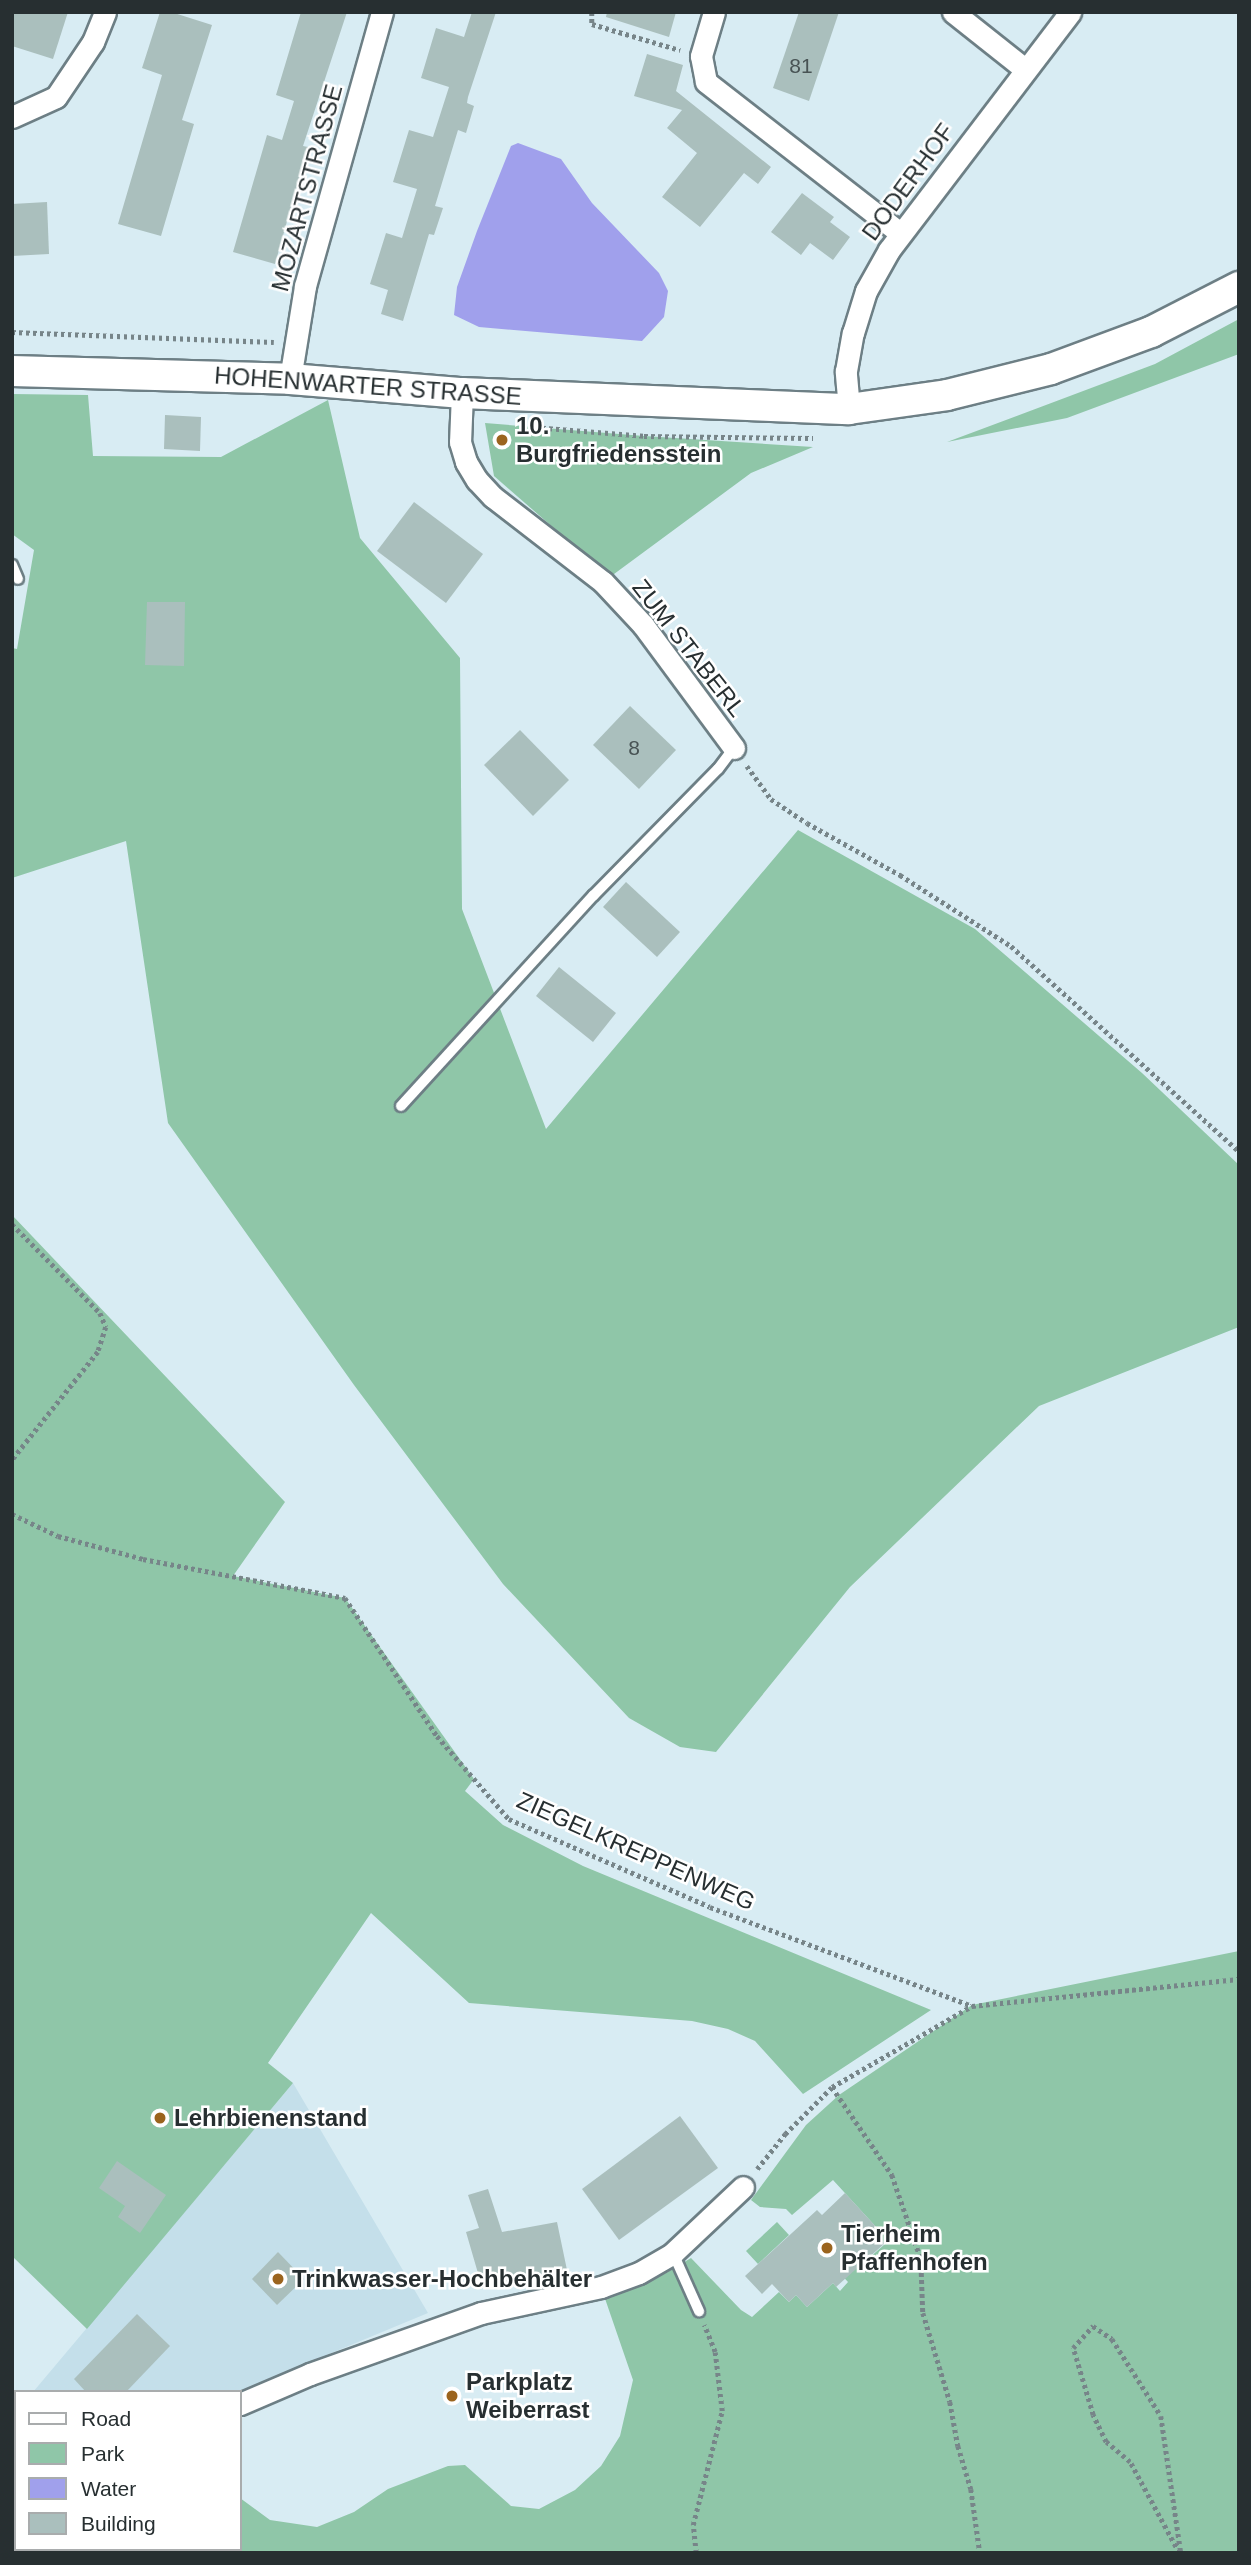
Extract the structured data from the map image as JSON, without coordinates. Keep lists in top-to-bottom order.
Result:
{
  "streets": {
    "street": [
      "DODERHOF",
      "MOZARTSTRASSE",
      "HOHENWARTER STRASSE",
      "ZUM STABERL"
    ],
    "path": ["ZIEGELKREPPENWEG"]
  },
  "crossings": [
    ["DODERHOF", "HOHENWARTER STRASSE"],
    ["MOZARTSTRASSE", "HOHENWARTER STRASSE"],
    ["HOHENWARTER STRASSE", "ZUM STABERL"]
  ],
  "places": [
    "10. Burgfriedensstein",
    "Lehrbienenstand",
    "Tierheim Pfaffenhofen",
    "Trinkwasser-Hochbehälter",
    "Parkplatz Weiberrast"
  ],
  "house_numbers": ["81", "8"],
  "legend": [
    "Road",
    "Park",
    "Water",
    "Building"
  ]
}
